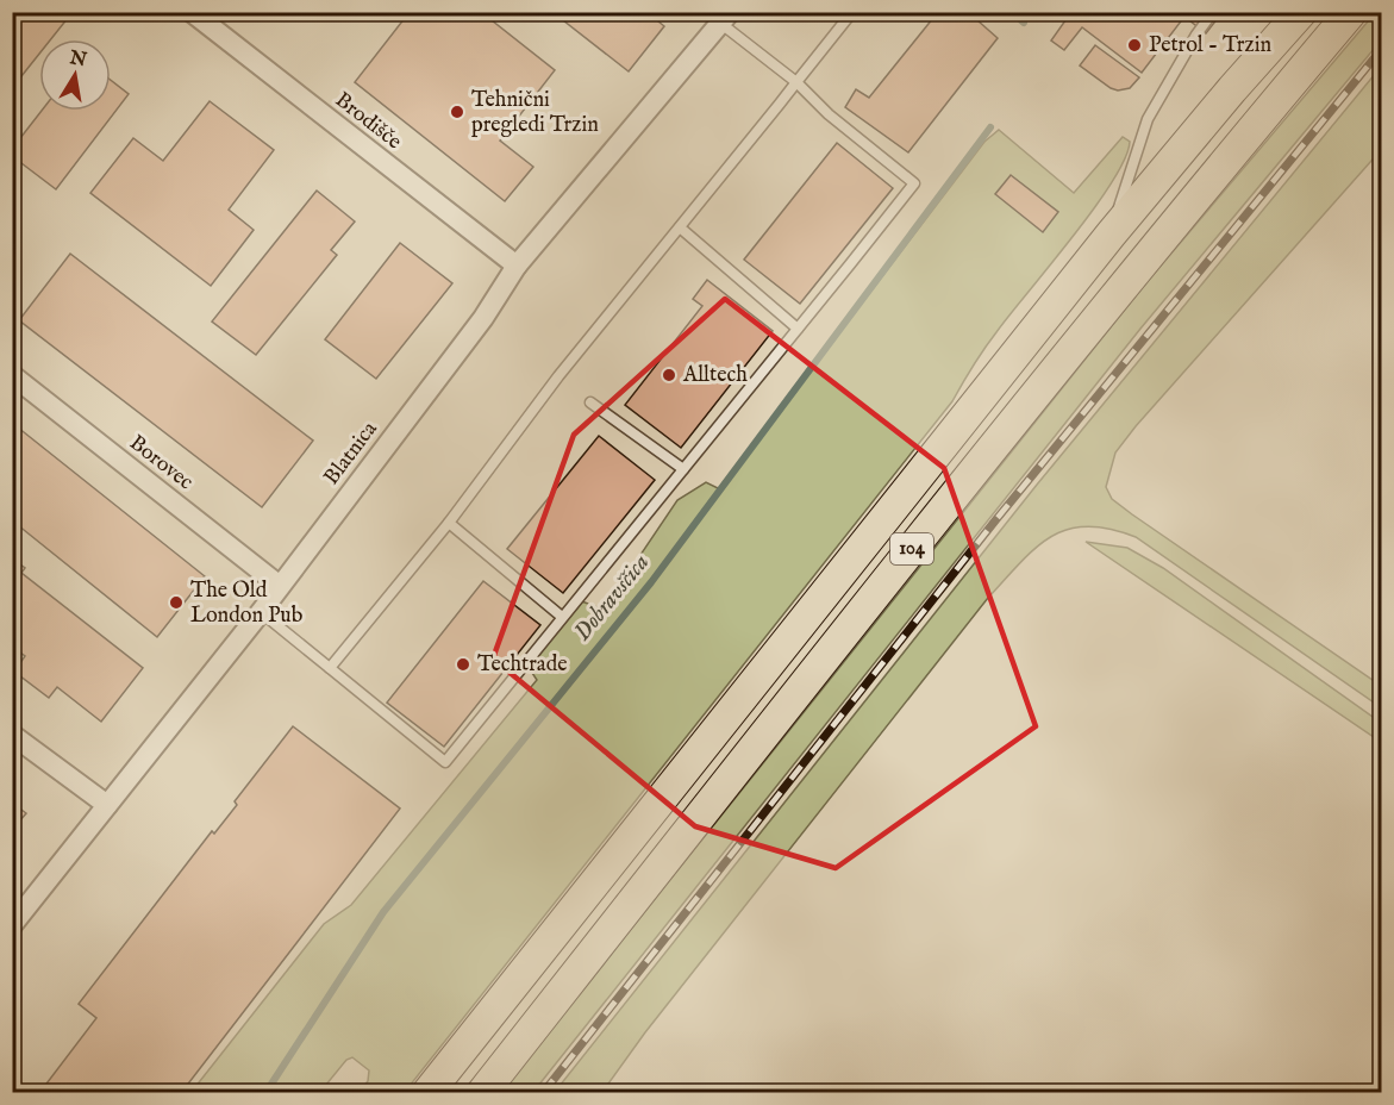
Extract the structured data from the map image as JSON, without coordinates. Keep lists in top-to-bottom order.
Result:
{
  "streets": {
    "main road": ["104"],
    "street": ["Brodišče", "Blatnica", "Borovec"]
  },
  "crossings": [
    ["Brodišče", "Blatnica"],
    ["Blatnica", "Borovec"]
  ],
  "water": ["Dobravščica"],
  "places": [
    "Petrol - Trzin",
    "Tehnični pregledi Trzin",
    "Alltech",
    "The Old London Pub",
    "Techtrade"
  ],
  "north": "top"
}
